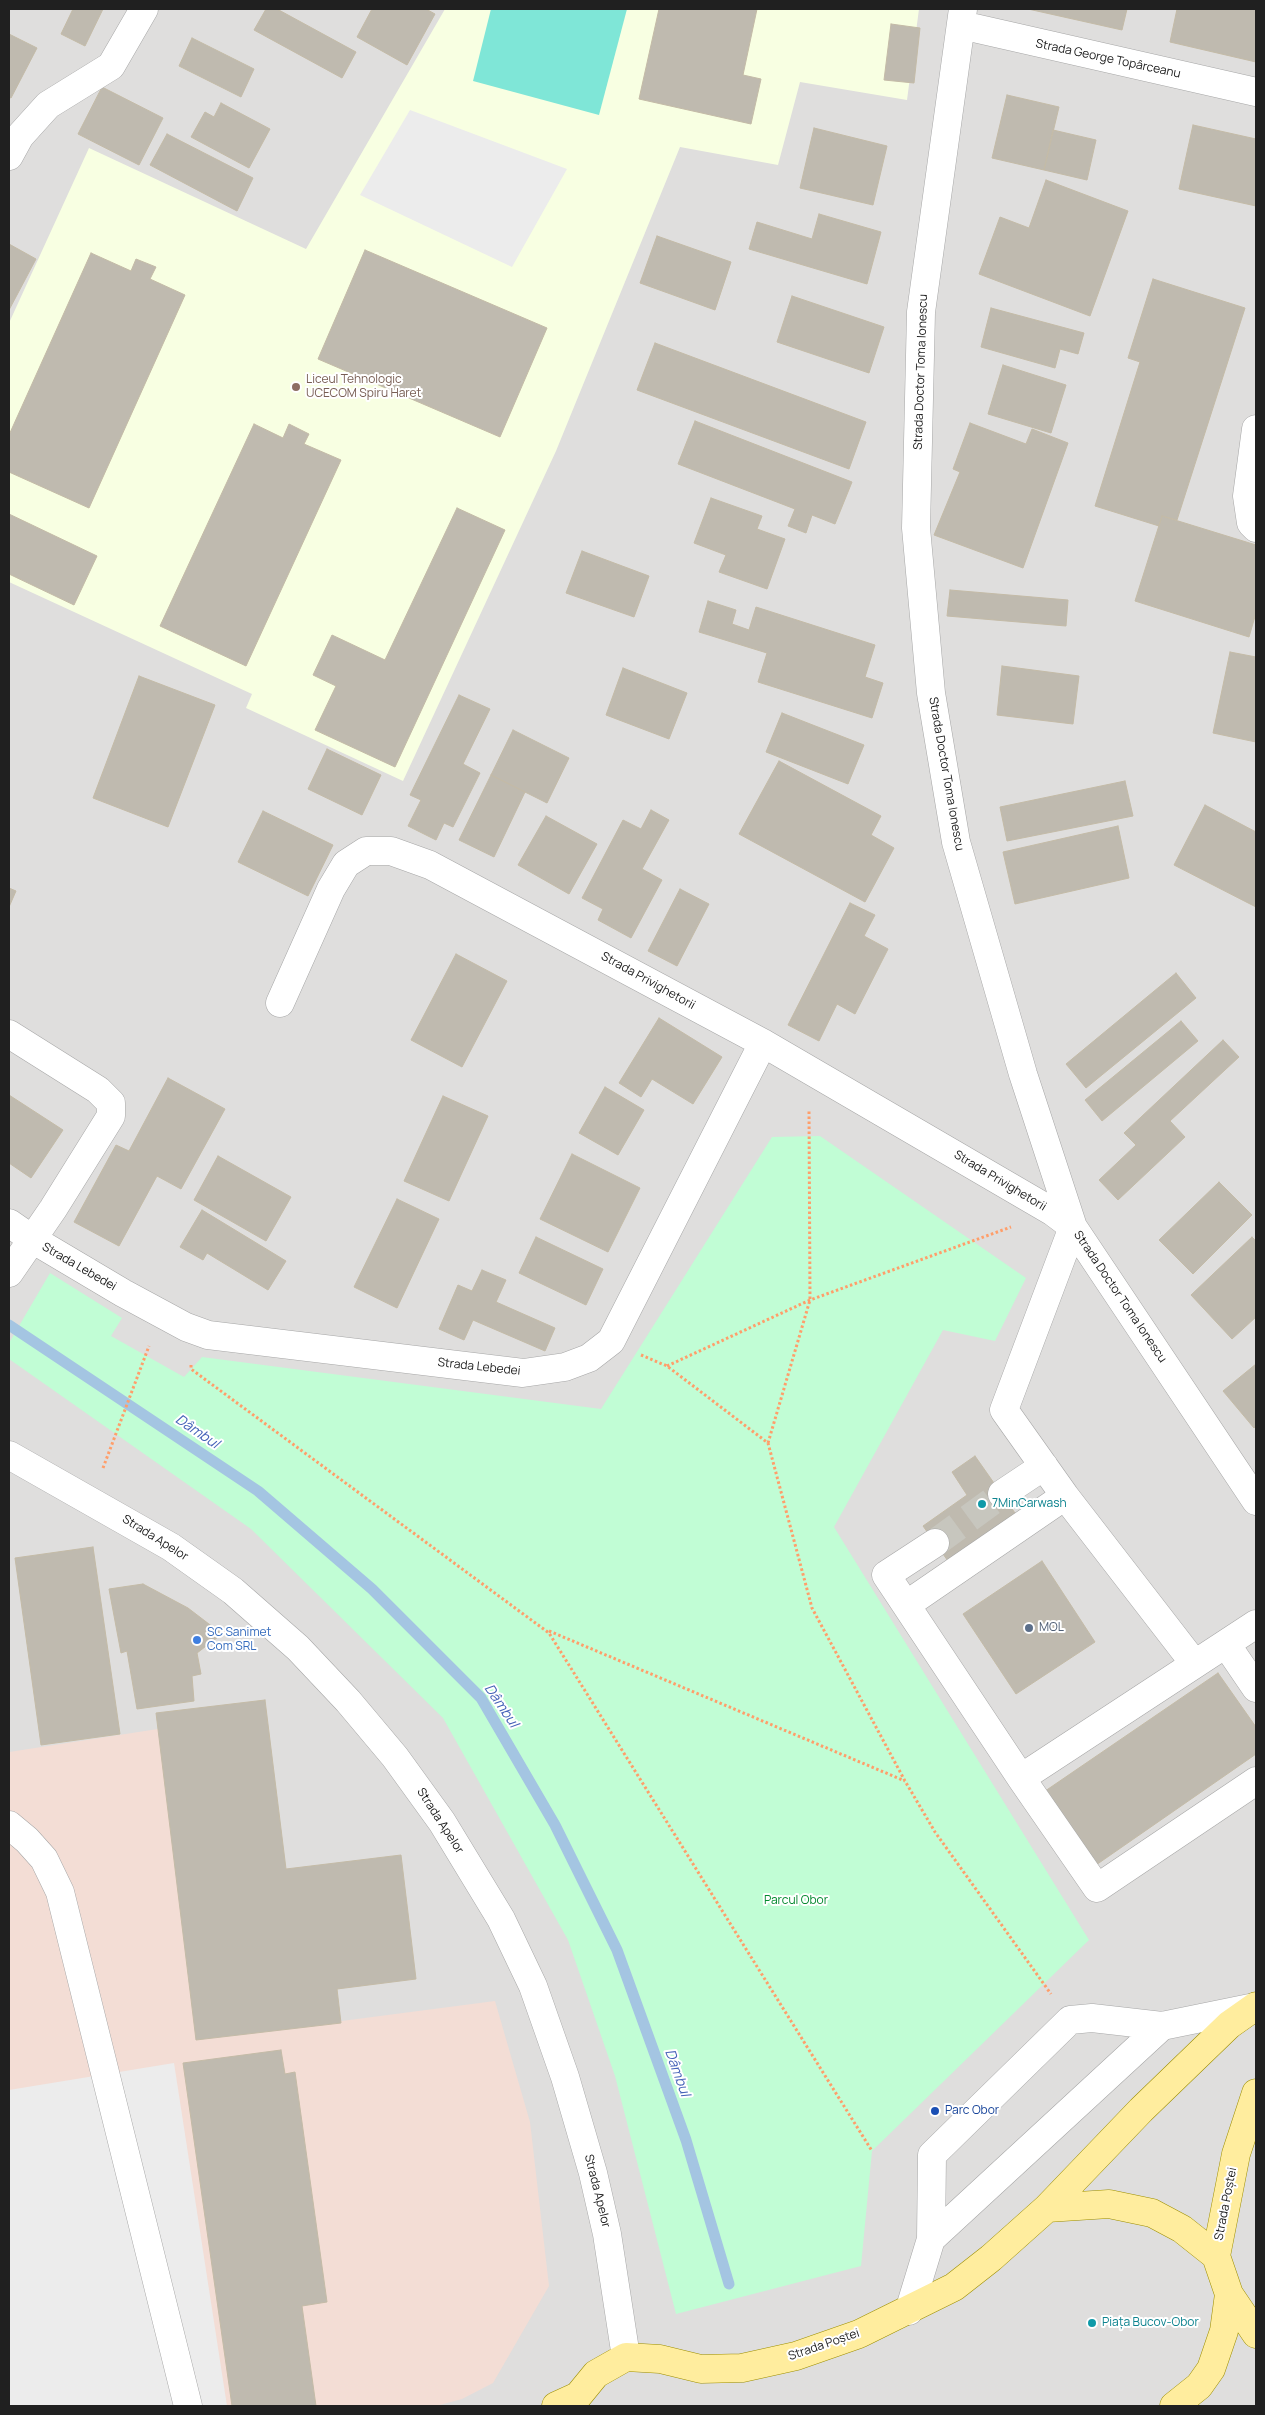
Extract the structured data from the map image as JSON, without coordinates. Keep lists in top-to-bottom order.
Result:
{
  "streets": {
    "main road": ["Strada Poștei"],
    "street": [
      "Strada George Topârceanu",
      "Strada Doctor Toma Ionescu",
      "Strada Privighetorii",
      "Strada Lebedei",
      "Strada Apelor"
    ]
  },
  "crossings": [
    ["Strada George Topârceanu", "Strada Doctor Toma Ionescu"],
    ["Strada Doctor Toma Ionescu", "Strada Privighetorii"],
    ["Strada Privighetorii", "Strada Lebedei"],
    ["Strada Apelor", "Strada Poștei"]
  ],
  "water": ["Dâmbul"],
  "parks": ["Parcul Obor"],
  "places": [
    "Liceul Tehnologic UCECOM Spiru Haret",
    "7MinCarwash",
    "MOL",
    "SC Sanimet Com SRL",
    "Parc Obor",
    "Piața Bucov-Obor"
  ]
}
